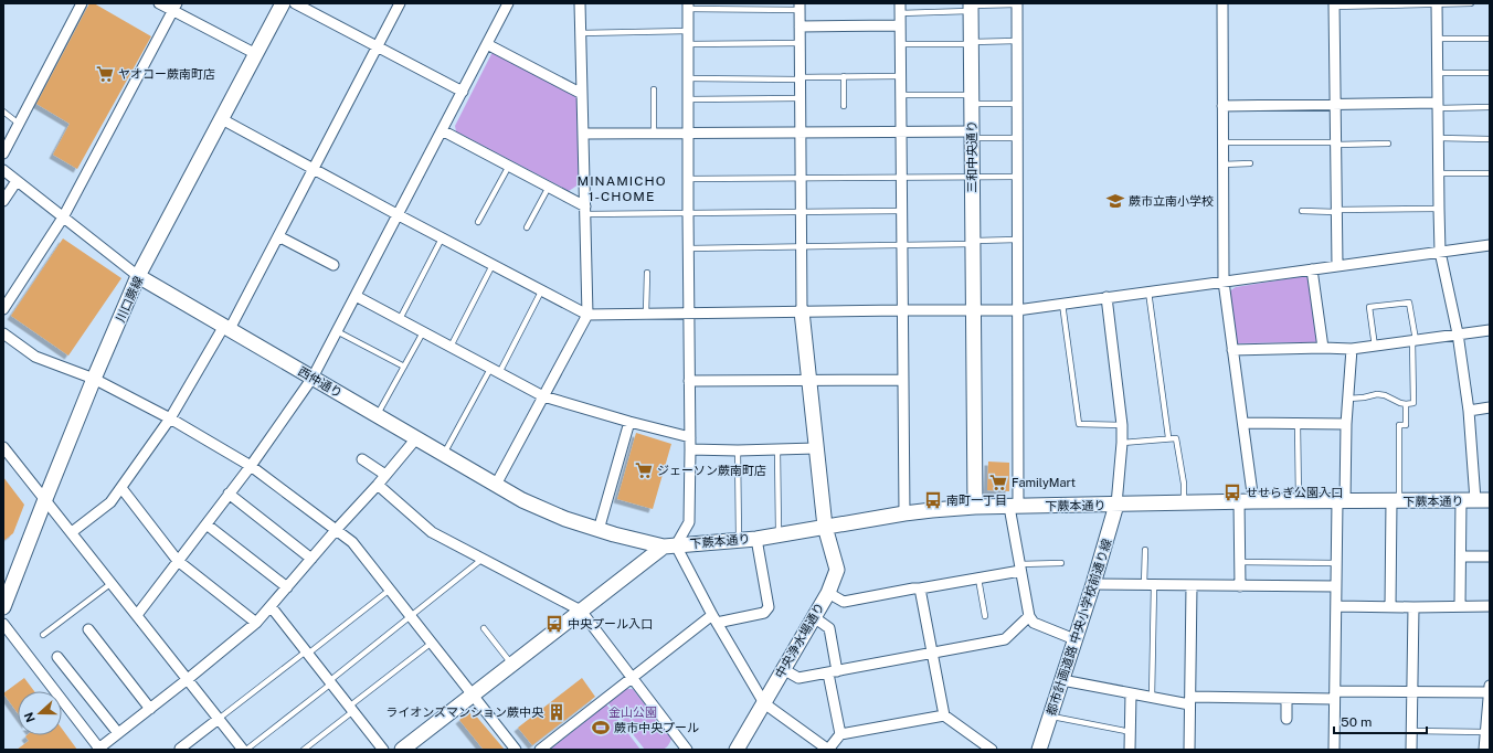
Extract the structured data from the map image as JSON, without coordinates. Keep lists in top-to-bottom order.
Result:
{
  "streets": {
    "street": [
      "三和中央通り",
      "川口蕨線",
      "西仲通り",
      "下蕨本通り",
      "都市計画道路 中央小学校前通り線",
      "中央浄水場通り"
    ]
  },
  "crossings": [
    ["三和中央通り", "下蕨本通り"],
    ["川口蕨線", "西仲通り"],
    ["西仲通り", "下蕨本通り"],
    ["下蕨本通り", "都市計画道路 中央小学校前通り線"],
    ["下蕨本通り", "中央浄水場通り"]
  ],
  "districts": ["MINAMICHO 1-CHOME"],
  "parks": ["金山公園"],
  "places": {
    "supermarket": ["ヤオコー蕨南町店", "ジェーソン蕨南町店", "FamilyMart"],
    "school or university": ["蕨市立南小学校"],
    "bus stop": ["せせらぎ公園入口", "南町一丁目", "中央プール入口"],
    "building": ["ライオンズマンション蕨中央"],
    "sports": ["蕨市中央プール"]
  },
  "scale_bar": "50 m",
  "north": "left"
}
